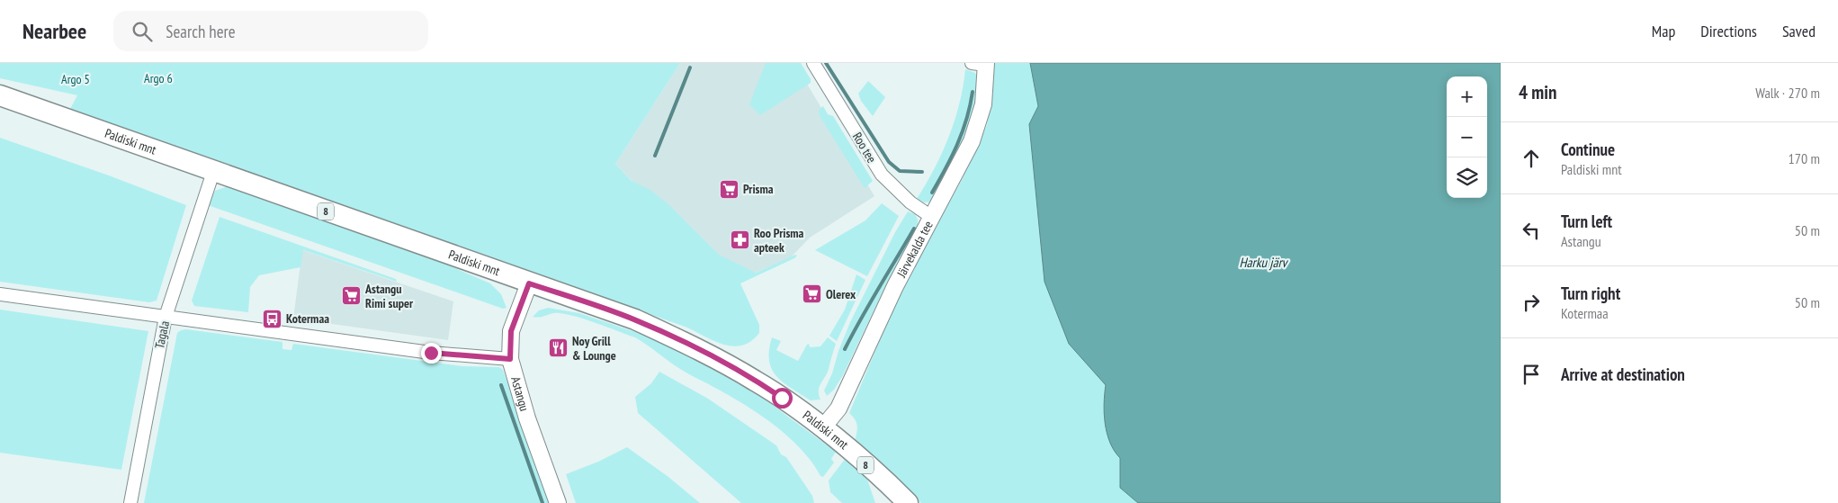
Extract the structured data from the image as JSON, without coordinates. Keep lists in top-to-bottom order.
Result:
{
  "streets": {
    "main road": ["Paldiski mnt", "8"],
    "street": [
      "Roo tee",
      "Järvekalda tee",
      "Tagala",
      "Astangu"
    ]
  },
  "crossings": [
    ["Paldiski mnt", "Järvekalda tee"],
    ["Paldiski mnt", "Tagala"],
    ["Paldiski mnt", "Astangu"],
    ["Roo tee", "Järvekalda tee"]
  ],
  "water": ["Harku järv"],
  "parks": ["Argo 6", "Argo 5"],
  "places": {
    "supermarket": ["Prisma", "Olerex", "Astangu Rimi super"],
    "pharmacy": ["Roo Prisma apteek"],
    "bus stop": ["Kotermaa"],
    "restaurant": ["Noy Grill & Lounge"]
  },
  "page": {
    "header": "Nearbee",
    "search": "Search here",
    "nav": ["Map", "Directions", "Saved"],
    "heading": ["4 min", "Walk · 270 m"],
    "map_buttons": ["+", "−"],
    "list": [
      ["Continue", "Paldiski mnt", "170 m"],
      ["Turn left", "Astangu", "50 m"],
      ["Turn right", "Kotermaa", "50 m"],
      "Arrive at destination"
    ]
  }
}
